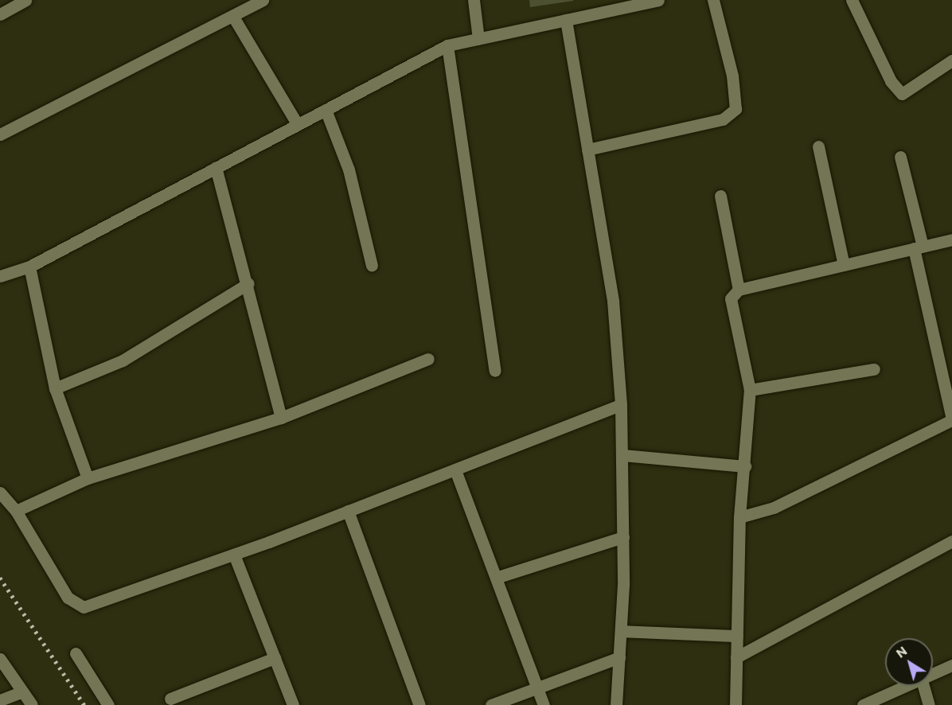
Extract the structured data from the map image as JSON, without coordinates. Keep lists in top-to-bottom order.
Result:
{
  "north": "top left"
}
